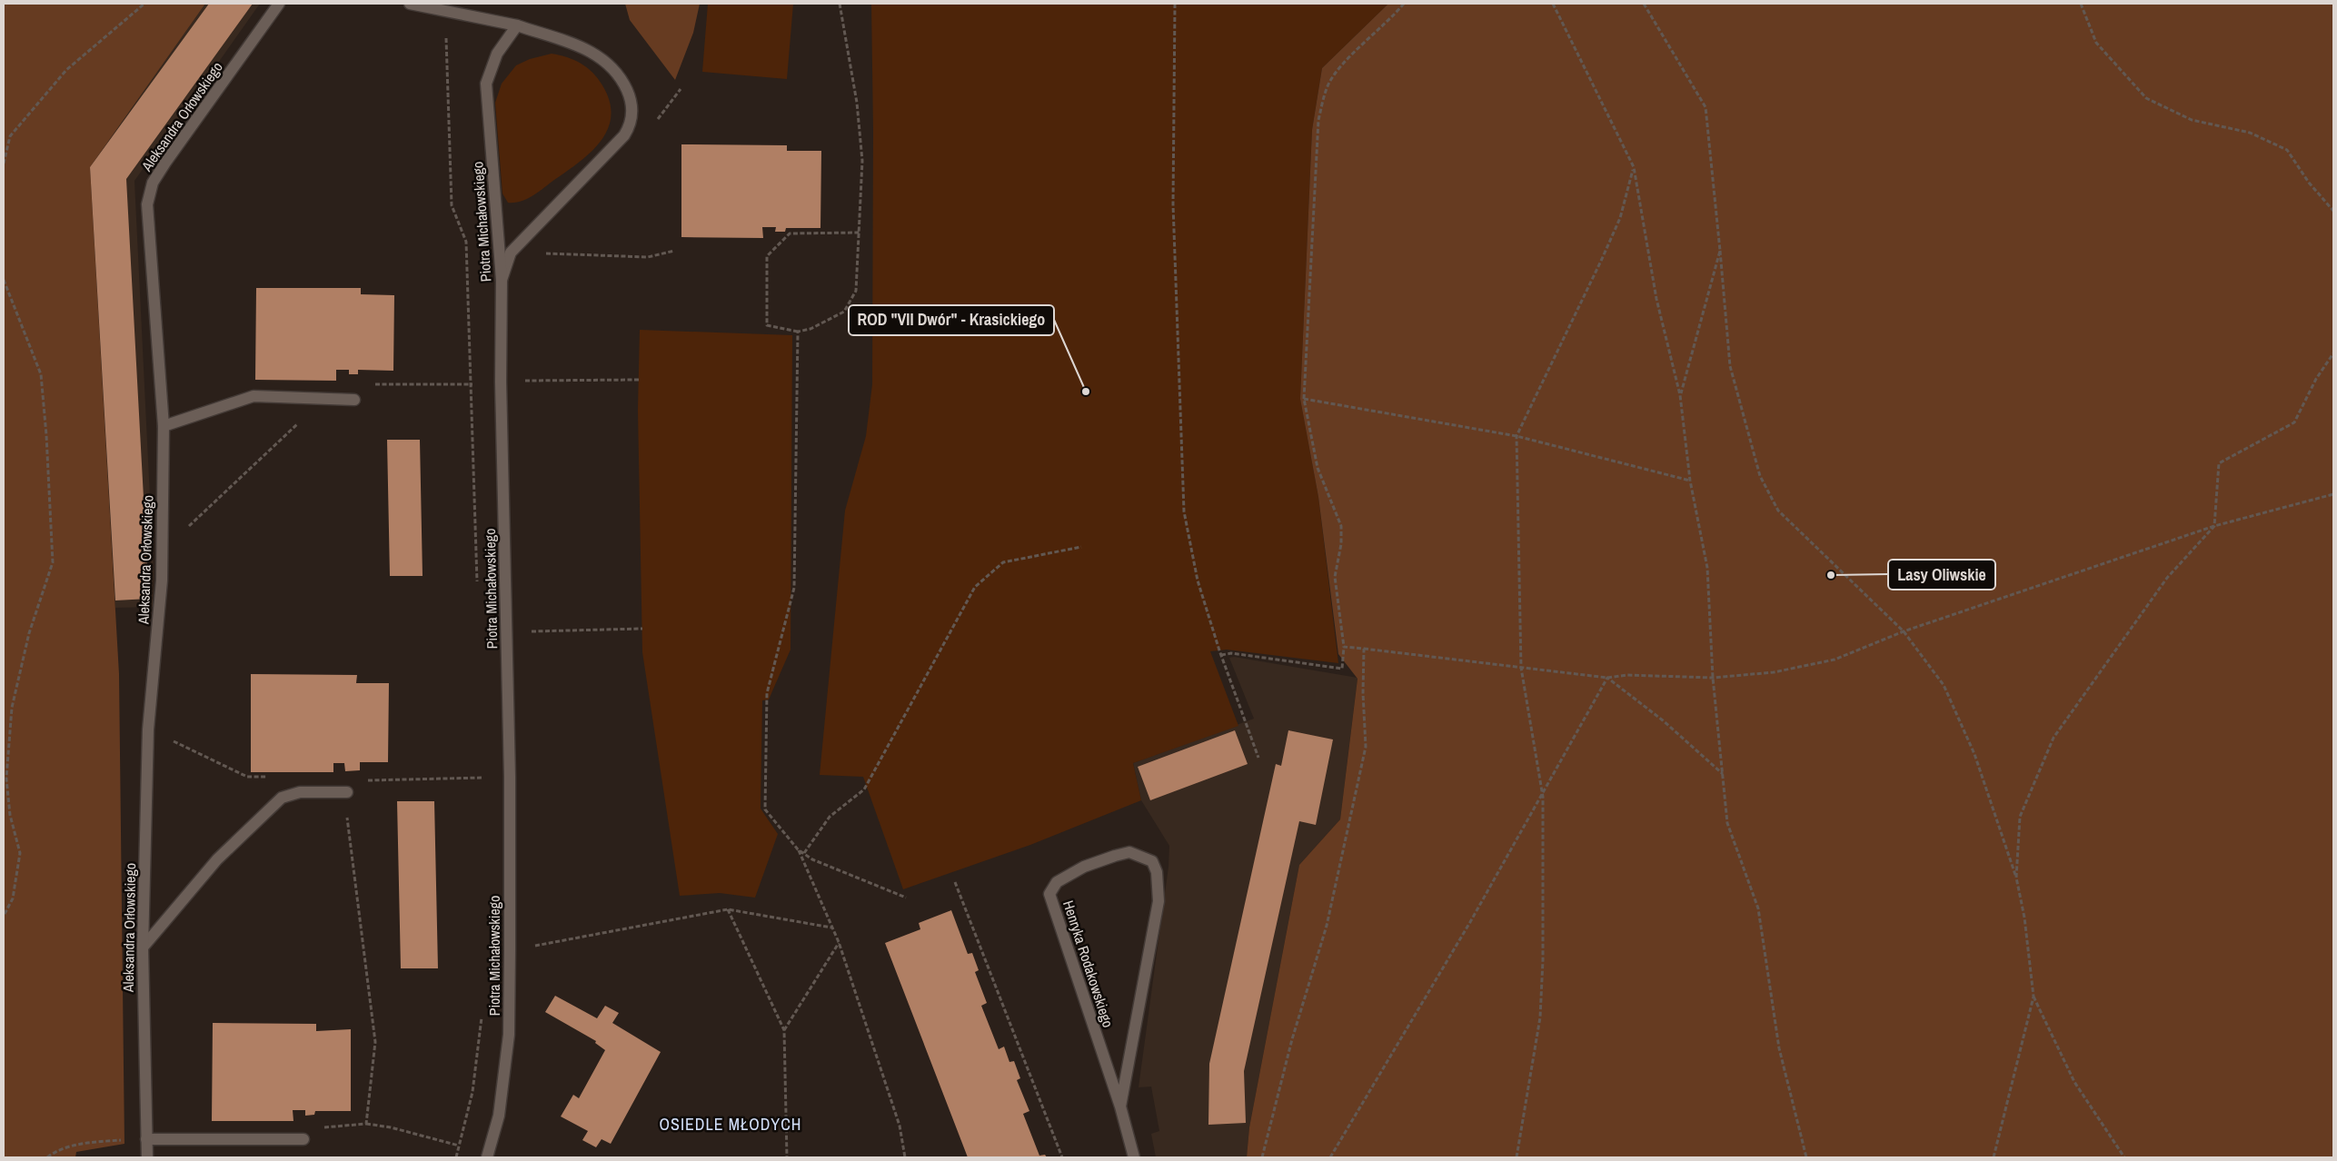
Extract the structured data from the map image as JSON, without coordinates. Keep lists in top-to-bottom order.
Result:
{
  "streets": {
    "street": ["Aleksandra Orłowskiego", "Piotra Michałowskiego", "Henryka Rodakowskiego"]
  },
  "districts": ["OSIEDLE MŁODYCH"],
  "places": ["ROD \"VII Dwór\" - Krasickiego", "Lasy Oliwskie"]
}
